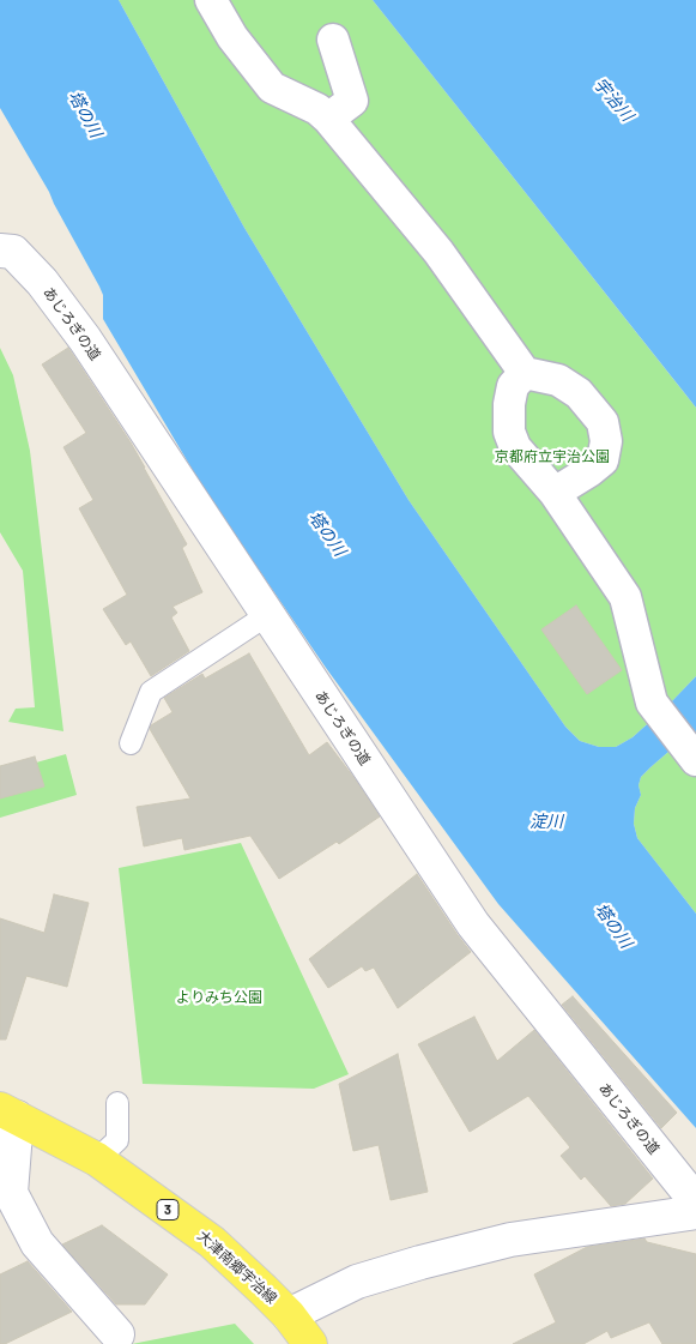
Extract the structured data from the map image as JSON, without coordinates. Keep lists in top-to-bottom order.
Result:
{
  "streets": {
    "main road": ["3", "大津南郷宇治線"],
    "street": ["あじろぎの道"]
  },
  "water": ["宇治川", "塔の川", "淀川"],
  "parks": ["京都府立宇治公園", "よりみち公園"]
}
